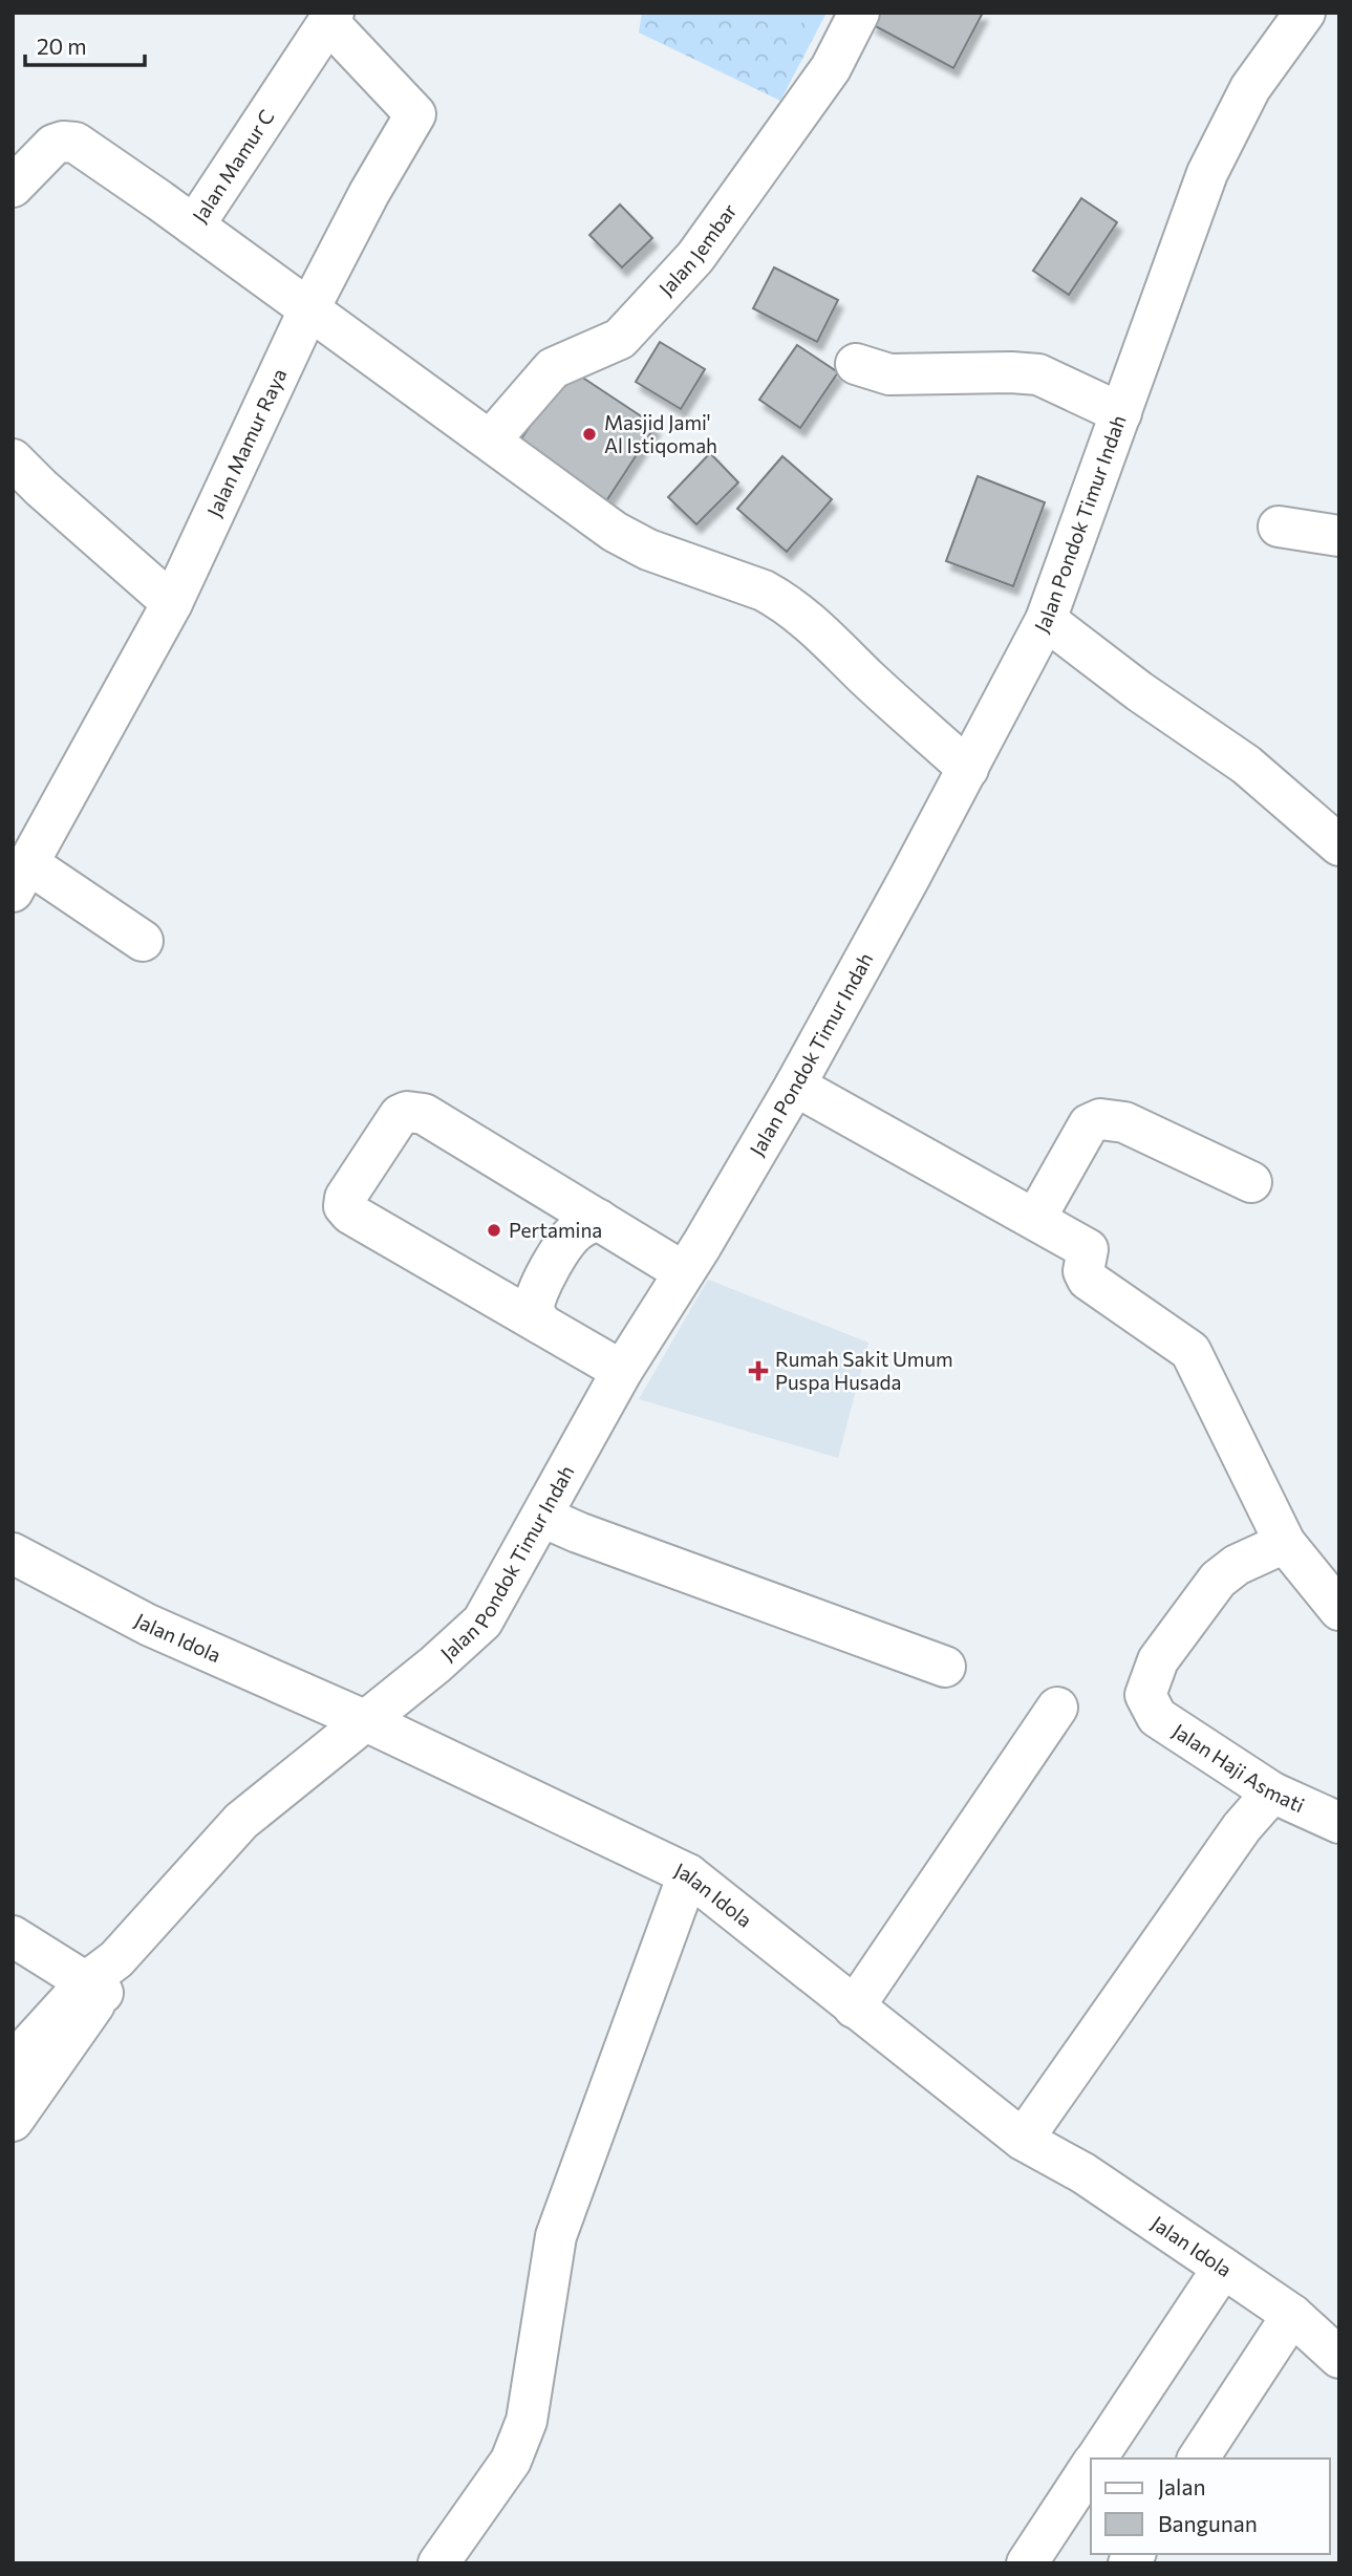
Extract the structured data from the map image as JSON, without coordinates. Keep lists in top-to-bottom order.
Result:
{
  "streets": {
    "street": [
      "Jalan Mamur C",
      "Jalan Jembar",
      "Jalan Mamur Raya",
      "Jalan Pondok Timur Indah",
      "Jalan Idola",
      "Jalan Haji Asmati"
    ]
  },
  "crossings": [
    ["Jalan Mamur C", "Jalan Jembar"],
    ["Jalan Mamur C", "Jalan Mamur Raya"],
    ["Jalan Mamur C", "Jalan Pondok Timur Indah"],
    ["Jalan Pondok Timur Indah", "Jalan Idola"]
  ],
  "places": {
    "other": ["Masjid Jami' Al Istiqomah", "Pertamina"],
    "health": ["Rumah Sakit Umum Puspa Husada"]
  },
  "legend": ["Jalan", "Bangunan"],
  "scale_bar": "20 m"
}
